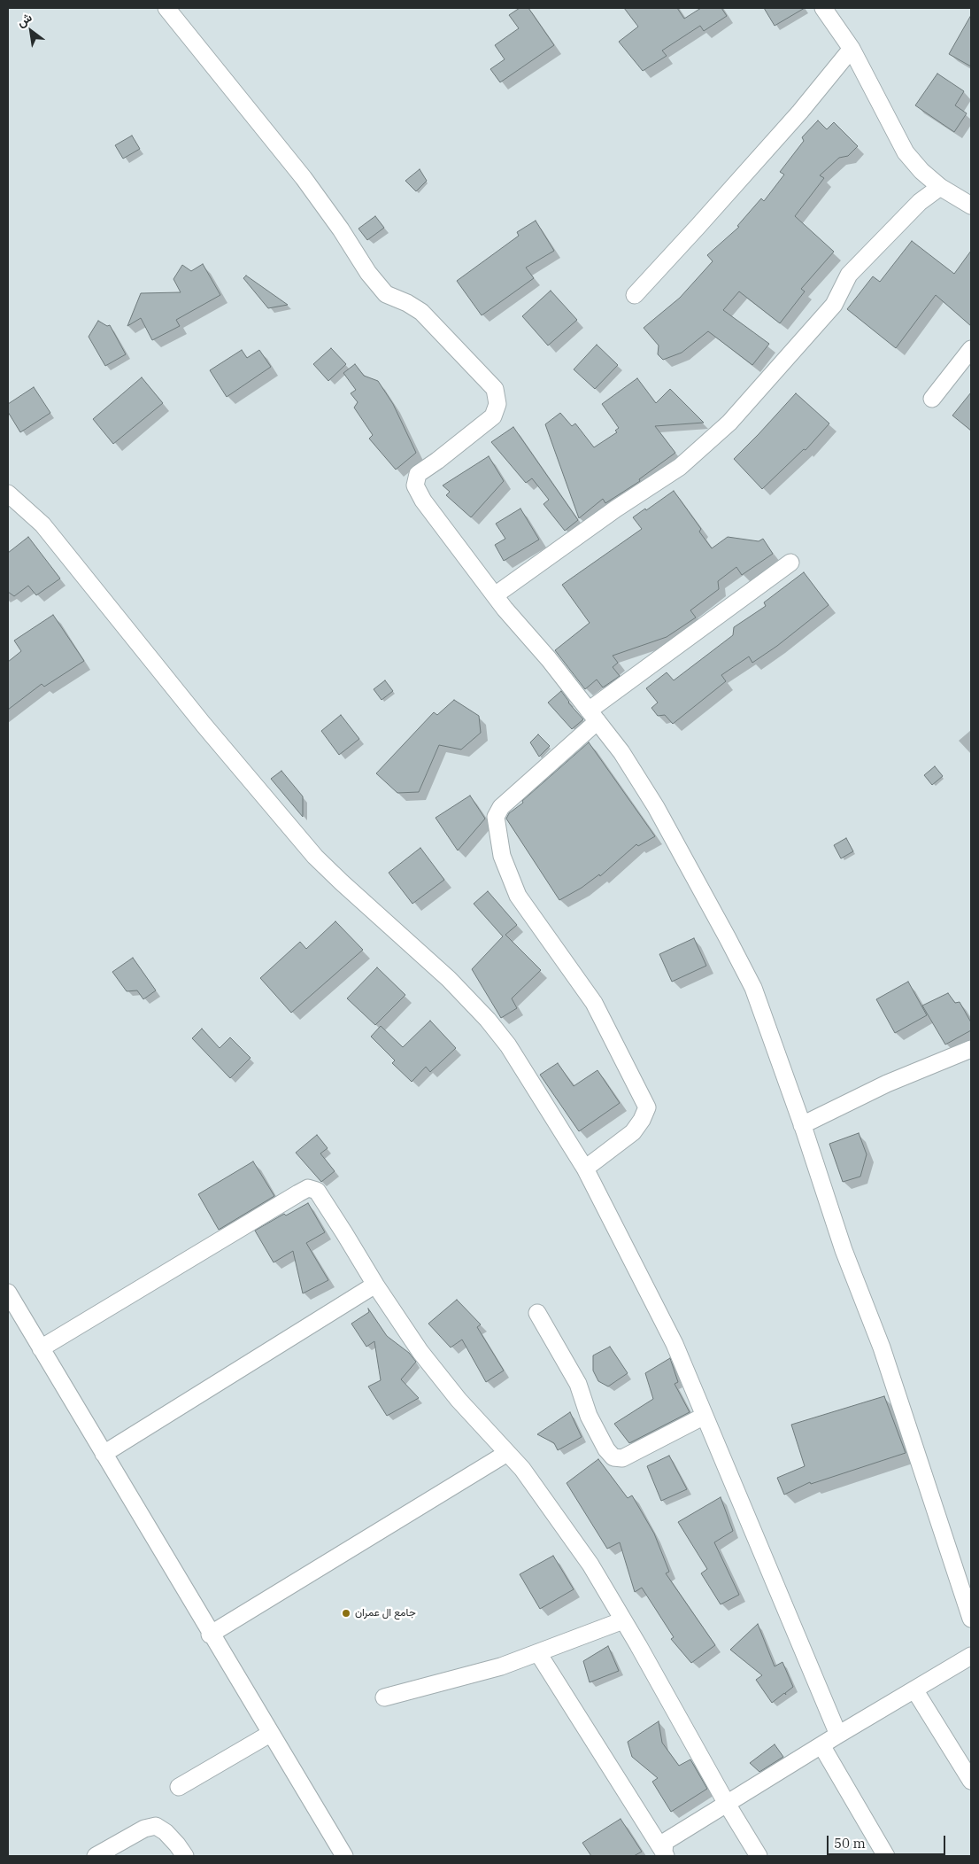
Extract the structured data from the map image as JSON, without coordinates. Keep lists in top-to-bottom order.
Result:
{
  "places": ["جامع ال عمران"],
  "scale_bar": "50 m",
  "north": "top left"
}
